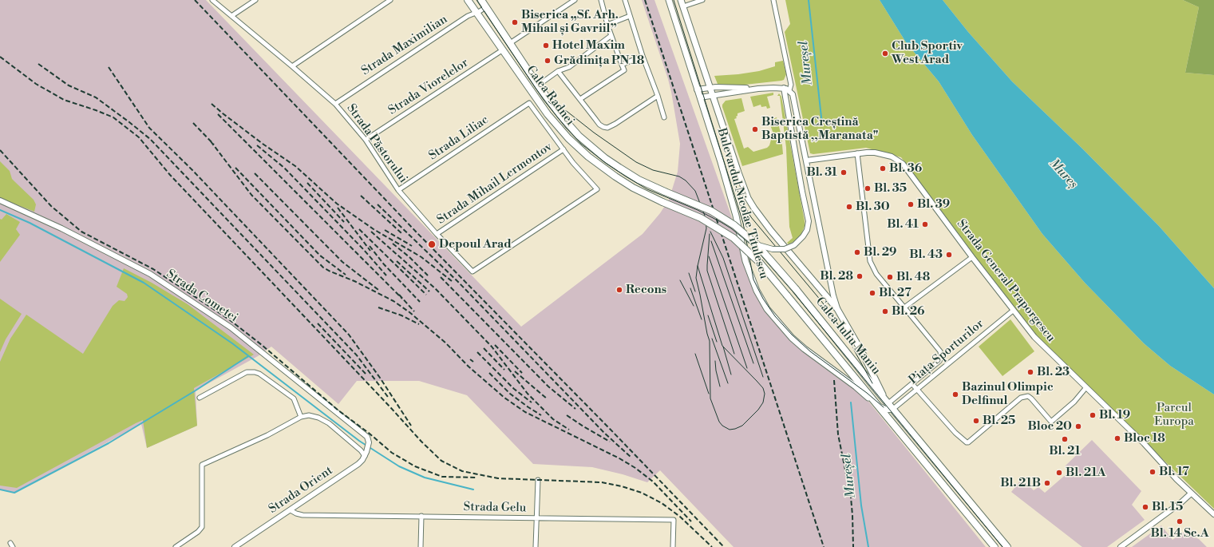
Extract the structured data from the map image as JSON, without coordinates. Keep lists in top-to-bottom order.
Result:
{
  "streets": {
    "main road": ["Calea Radnei", "Bulevardul Nicolae Titulescu", "Calea Iuliu Maniu"],
    "street": [
      "Strada Maximilian",
      "Strada Viorelelor",
      "Strada Liliac",
      "Strada Păstorului",
      "Strada Mihail Lermontov",
      "Strada General Praporgescu",
      "Strada Cometei",
      "Piața Sporturilor",
      "Strada Orient",
      "Strada Gelu"
    ]
  },
  "crossings": [
    ["Strada Maximilian", "Calea Radnei"],
    ["Strada Maximilian", "Strada Păstorului"],
    ["Strada Viorelelor", "Calea Radnei"],
    ["Strada Viorelelor", "Strada Păstorului"],
    ["Calea Radnei", "Calea Iuliu Maniu"],
    ["Strada Liliac", "Strada Păstorului"],
    ["Strada Liliac", "Strada Mihail Lermontov"],
    ["Strada Păstorului", "Strada Mihail Lermontov"],
    ["Bulevardul Nicolae Titulescu", "Calea Iuliu Maniu"],
    ["Bulevardul Nicolae Titulescu", "Piața Sporturilor"],
    ["Strada General Praporgescu", "Piața Sporturilor"],
    ["Strada Cometei", "Strada Orient"],
    ["Calea Iuliu Maniu", "Piața Sporturilor"],
    ["Strada Orient", "Strada Gelu"]
  ],
  "water": ["Mureșel", "Mureș"],
  "parks": ["Parcul Europa"],
  "places": [
    "Biserica „Sf. Arh. Mihail și Gavriil”",
    "Hotel Maxim",
    "Club Sportiv West Arad",
    "Grădinița PN 18",
    "Biserica Creștină Baptistă ,,Maranata\"",
    "Bl. 36",
    "Bl. 31",
    "Bl. 35",
    "Bl. 39",
    "Bl. 30",
    "Bl. 41",
    "Depoul Arad",
    "Bl. 29",
    "Bl. 43",
    "Bl. 28",
    "Bl. 48",
    "Recons",
    "Bl. 27",
    "Bl. 26",
    "Bl. 23",
    "Bazinul Olimpic Delfinul",
    "Bl. 19",
    "Bl. 25",
    "Bloc 20",
    "Bloc 18",
    "Bl. 21",
    "Bl. 17",
    "Bl. 21A",
    "Bl. 21B",
    "Bl. 15",
    "Bl. 14 Sc.A"
  ]
}
